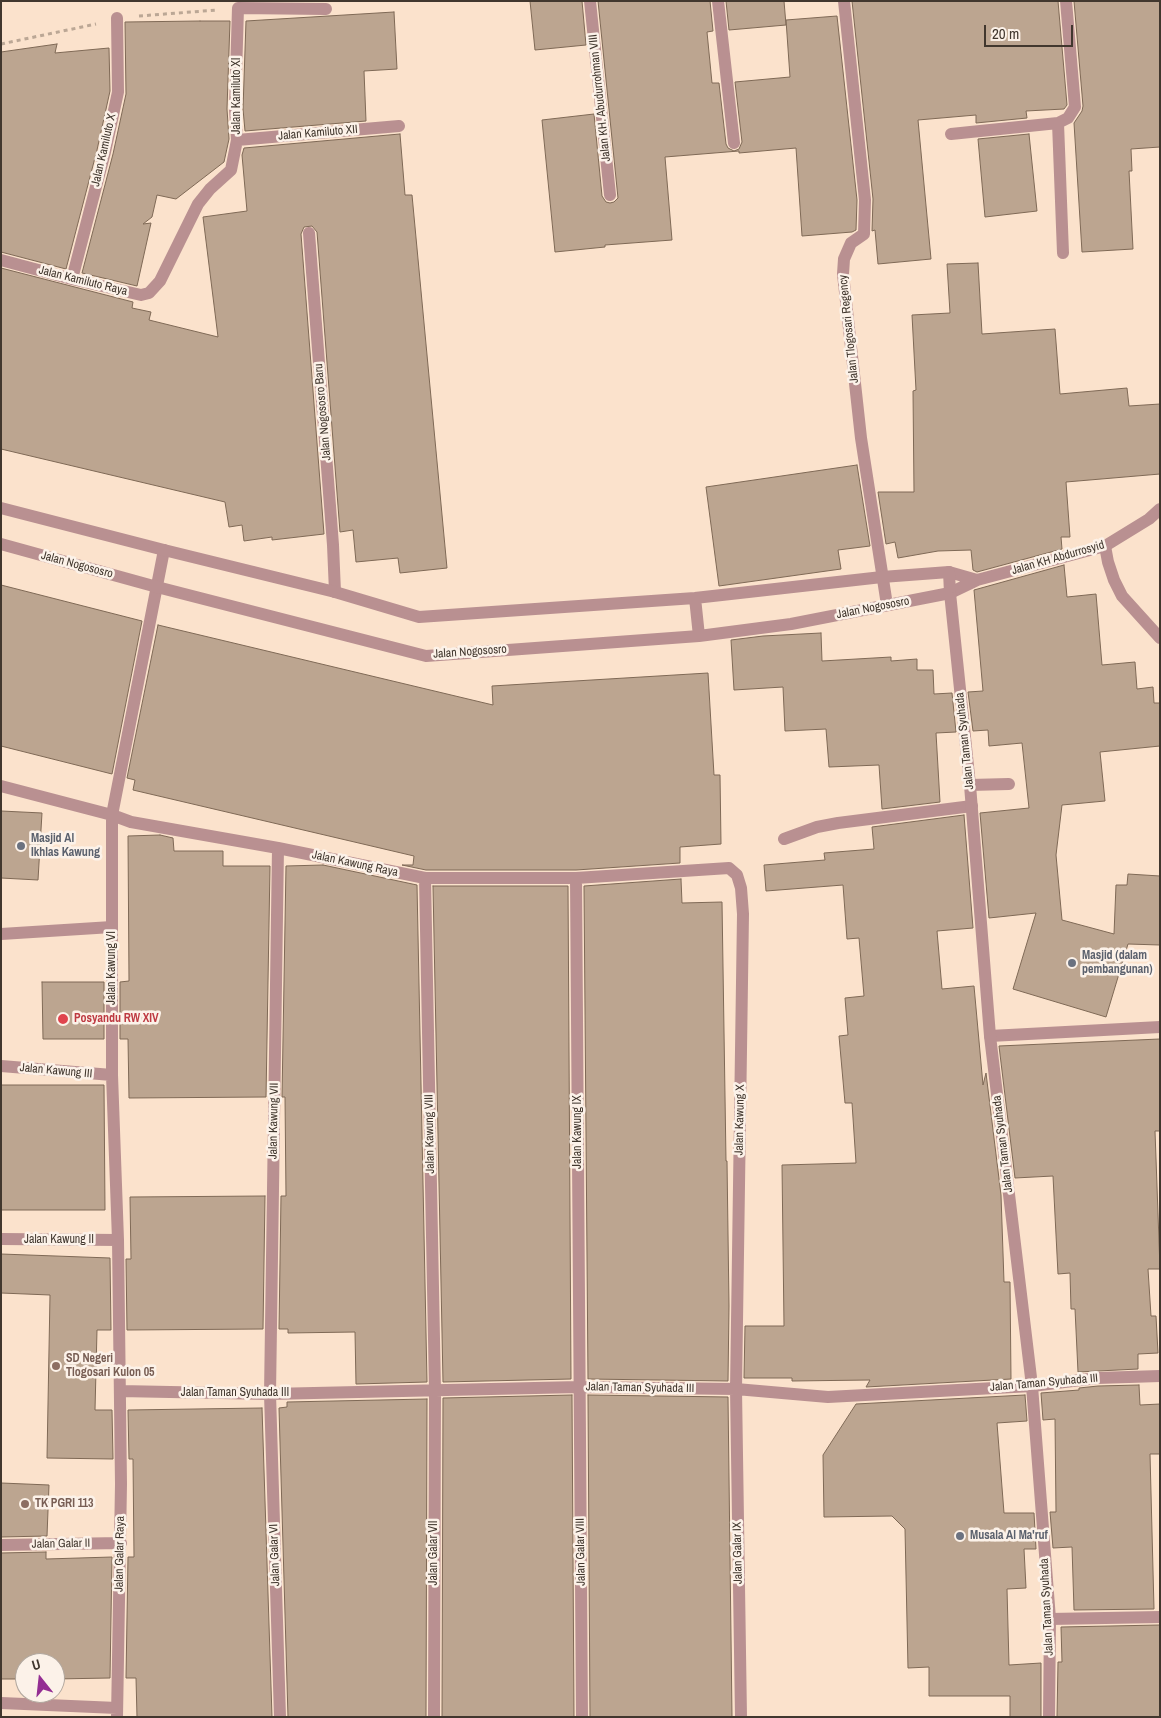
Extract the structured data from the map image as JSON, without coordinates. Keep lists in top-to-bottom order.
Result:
{
  "streets": {
    "street": [
      "Jalan Kamiluto XI",
      "Jalan KH. Abudurrohman VIII",
      "Jalan Kamiluto XII",
      "Jalan Kamiluto X",
      "Jalan Kamiluto Raya",
      "Jalan Tlogosari Regency",
      "Jalan Nogososro Baru",
      "Jalan KH Abdurrosyid",
      "Jalan Nogososro",
      "Jalan Taman Syuhada",
      "Jalan Kawung Raya",
      "Jalan Kawung VI",
      "Jalan Kawung III",
      "Jalan Kawung X",
      "Jalan Kawung VII",
      "Jalan Kawung IX",
      "Jalan Kawung VIII",
      "Jalan Kawung II",
      "Jalan Taman Syuhada III",
      "Jalan Galar II",
      "Jalan Galar VIII",
      "Jalan Galar VII",
      "Jalan Galar IX",
      "Jalan Galar Raya",
      "Jalan Galar VI"
    ]
  },
  "crossings": [
    ["Jalan Kamiluto XI", "Jalan Kamiluto XII"],
    ["Jalan Kamiluto XI", "Jalan Kamiluto Raya"],
    ["Jalan Kamiluto X", "Jalan Kamiluto Raya"],
    ["Jalan Tlogosari Regency", "Jalan Nogososro"],
    ["Jalan KH Abdurrosyid", "Jalan Nogososro"],
    ["Jalan KH Abdurrosyid", "Jalan Taman Syuhada"],
    ["Jalan Nogososro", "Jalan Taman Syuhada"],
    ["Jalan Nogososro", "Jalan Kawung VI"],
    ["Jalan Taman Syuhada", "Jalan Taman Syuhada III"],
    ["Jalan Kawung Raya", "Jalan Kawung VI"],
    ["Jalan Kawung Raya", "Jalan Kawung X"],
    ["Jalan Kawung Raya", "Jalan Kawung VII"],
    ["Jalan Kawung Raya", "Jalan Kawung IX"],
    ["Jalan Kawung Raya", "Jalan Kawung VIII"],
    ["Jalan Kawung VI", "Jalan Kawung III"],
    ["Jalan Kawung VI", "Jalan Kawung II"],
    ["Jalan Kawung VI", "Jalan Taman Syuhada III"],
    ["Jalan Kawung VI", "Jalan Galar Raya"],
    ["Jalan Kawung X", "Jalan Taman Syuhada III"],
    ["Jalan Kawung X", "Jalan Galar IX"],
    ["Jalan Kawung VII", "Jalan Taman Syuhada III"],
    ["Jalan Kawung VII", "Jalan Galar VI"],
    ["Jalan Kawung IX", "Jalan Taman Syuhada III"],
    ["Jalan Kawung IX", "Jalan Galar VIII"],
    ["Jalan Kawung VIII", "Jalan Taman Syuhada III"],
    ["Jalan Kawung VIII", "Jalan Galar VII"],
    ["Jalan Taman Syuhada III", "Jalan Galar VIII"],
    ["Jalan Taman Syuhada III", "Jalan Galar VII"],
    ["Jalan Taman Syuhada III", "Jalan Galar IX"],
    ["Jalan Taman Syuhada III", "Jalan Galar Raya"],
    ["Jalan Taman Syuhada III", "Jalan Galar VI"],
    ["Jalan Galar II", "Jalan Galar Raya"]
  ],
  "places": [
    "Masjid Al Ikhlas Kawung",
    "Masjid (dalam pembangunan)",
    "Posyandu RW XIV",
    "SD Negeri Tlogosari Kulon 05",
    "TK PGRI 113",
    "Musala Al Ma'ruf"
  ],
  "scale_bar": "20 m",
  "north": "top"
}
